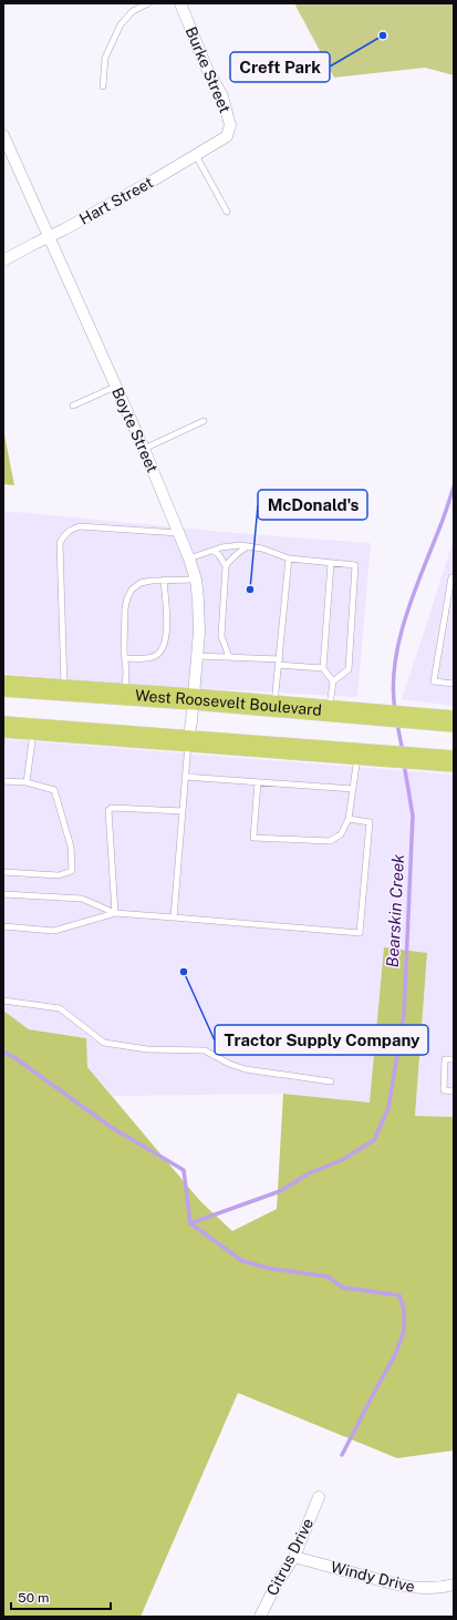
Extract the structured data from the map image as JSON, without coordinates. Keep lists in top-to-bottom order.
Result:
{
  "streets": {
    "highway": ["West Roosevelt Boulevard"],
    "street": [
      "Burke Street",
      "Hart Street",
      "Boyte Street",
      "Citrus Drive",
      "Windy Drive"
    ]
  },
  "crossings": [
    ["Burke Street", "Hart Street"],
    ["Hart Street", "Boyte Street"],
    ["Boyte Street", "West Roosevelt Boulevard"],
    ["Citrus Drive", "Windy Drive"]
  ],
  "water": ["Bearskin Creek"],
  "places": ["Creft Park", "McDonald's", "Tractor Supply Company"],
  "scale_bar": "50 m"
}
